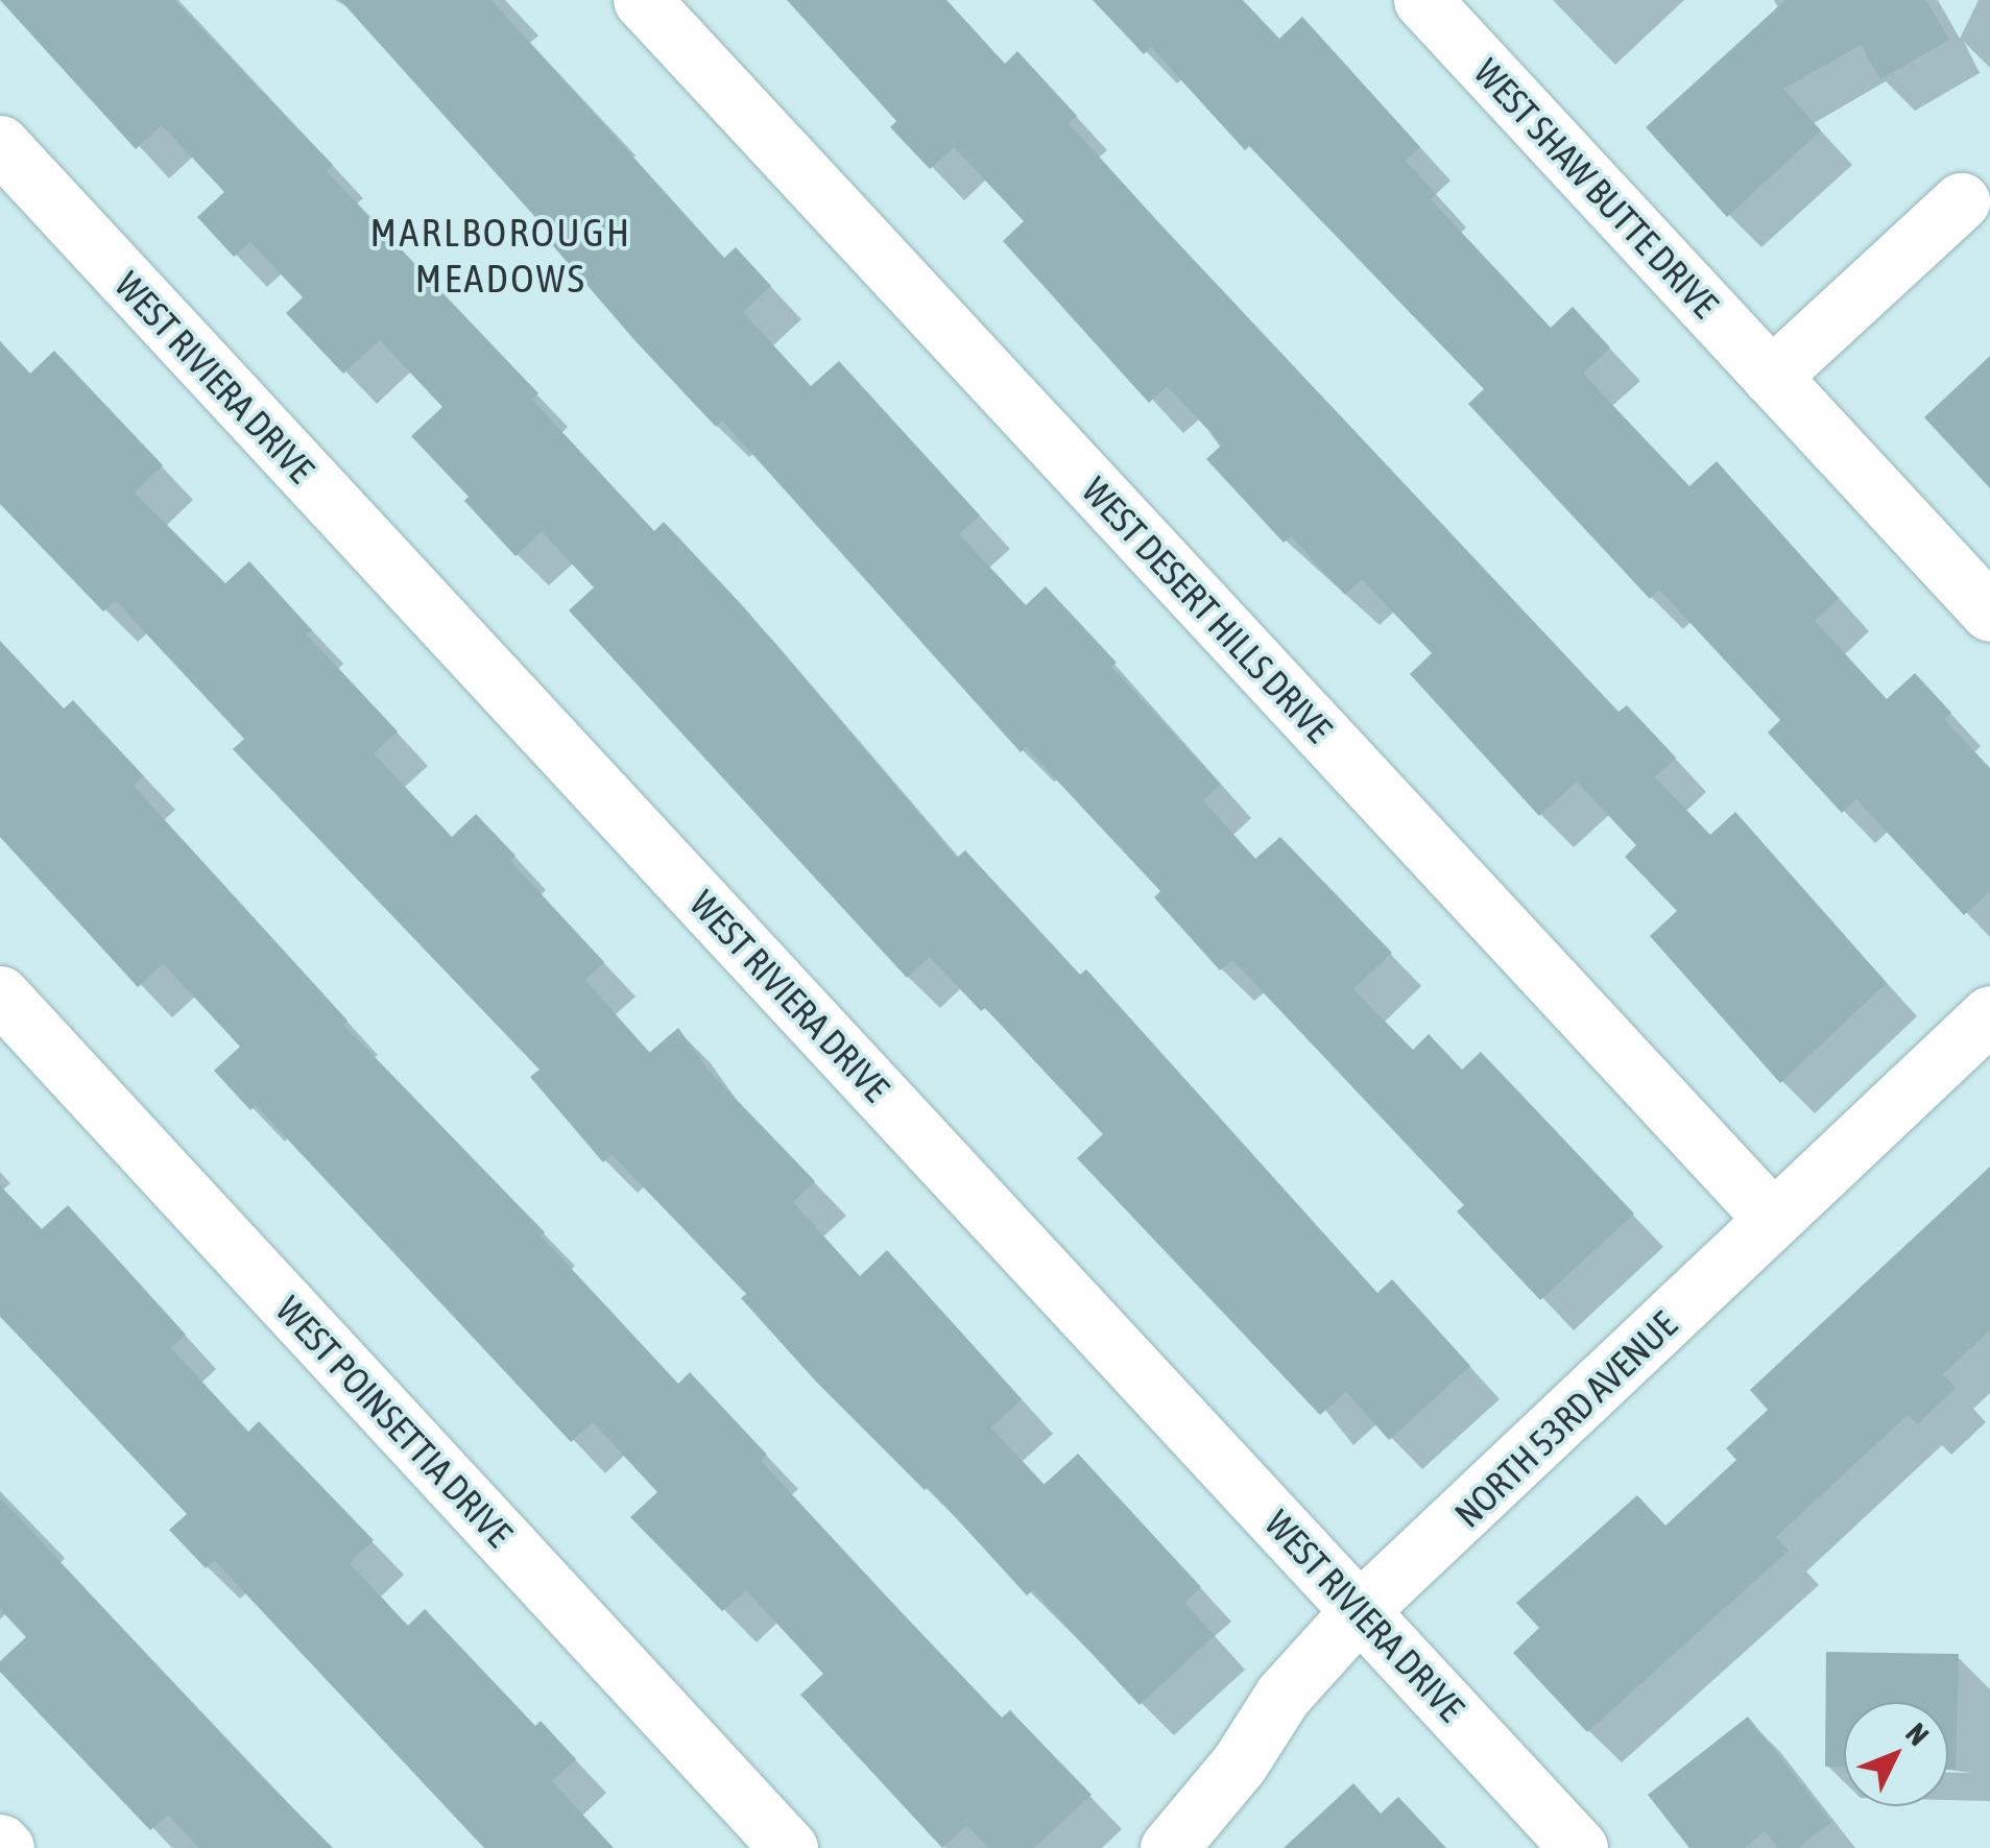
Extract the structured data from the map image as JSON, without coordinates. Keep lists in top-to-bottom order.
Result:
{
  "streets": {
    "street": [
      "WEST SHAW BUTTE DRIVE",
      "WEST RIVIERA DRIVE",
      "WEST DESERT HILLS DRIVE",
      "NORTH 53RD AVENUE",
      "WEST POINSETTIA DRIVE"
    ]
  },
  "crossings": [
    ["WEST RIVIERA DRIVE", "NORTH 53RD AVENUE"],
    ["WEST DESERT HILLS DRIVE", "NORTH 53RD AVENUE"]
  ],
  "districts": ["MARLBOROUGH MEADOWS"],
  "north": "top right"
}
